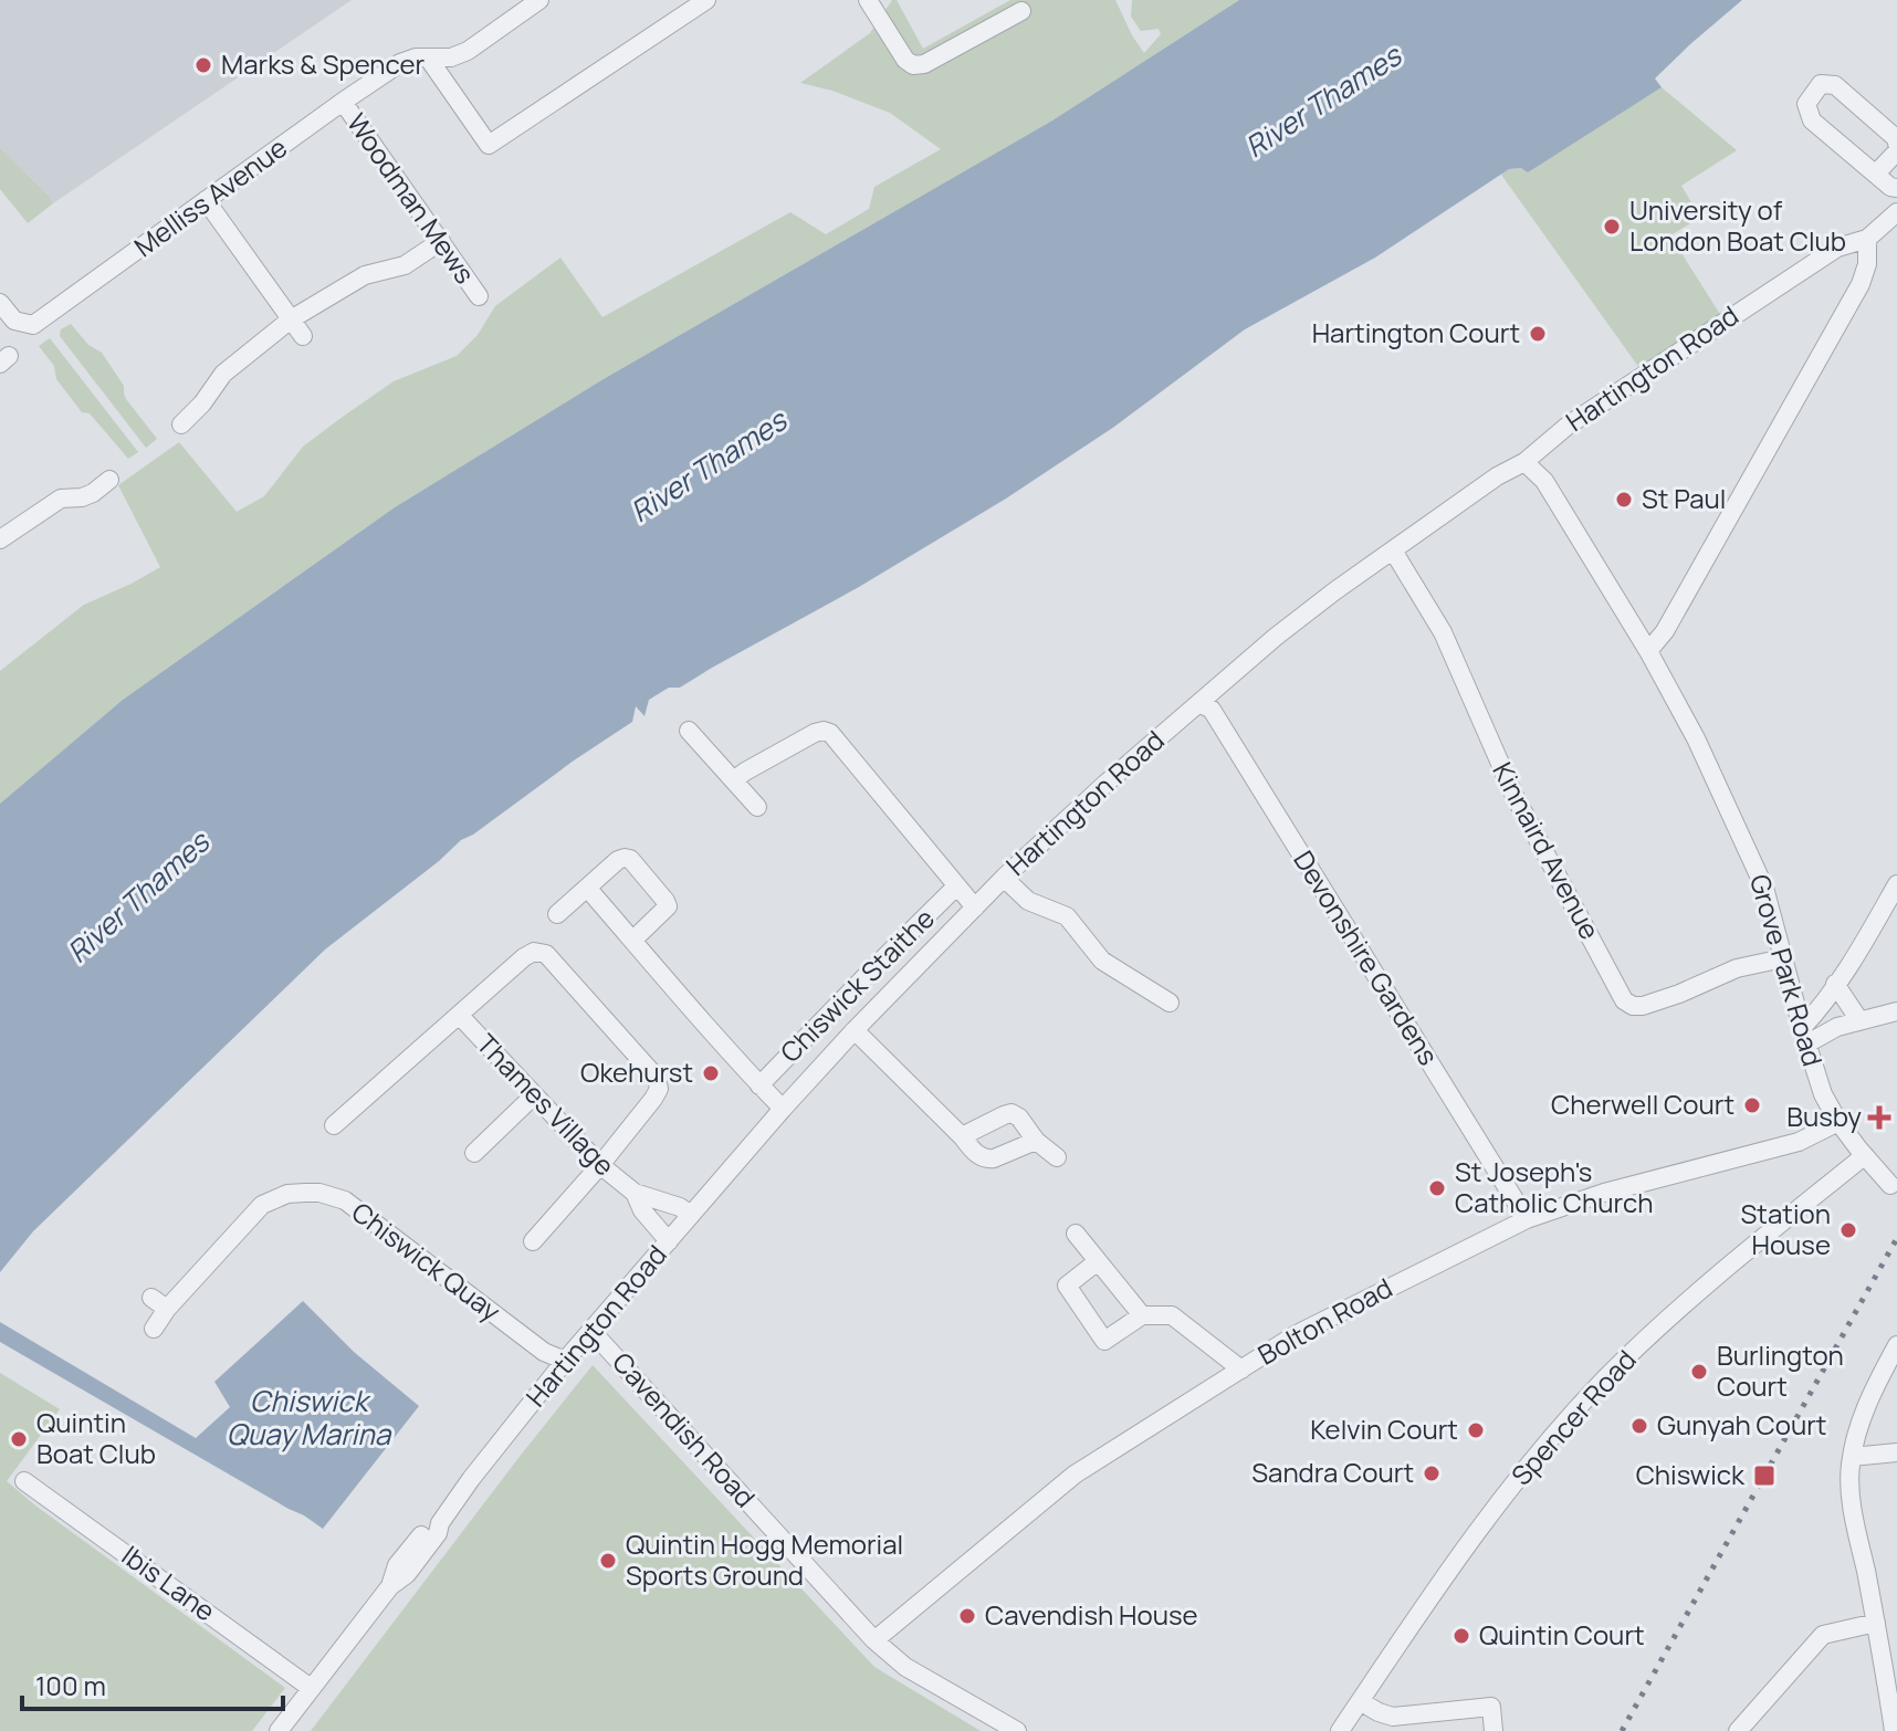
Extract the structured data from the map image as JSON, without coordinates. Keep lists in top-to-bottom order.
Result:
{
  "streets": {
    "street": [
      "Melliss Avenue",
      "Woodman Mews",
      "Hartington Road",
      "Kinnaird Avenue",
      "Devonshire Gardens",
      "Grove Park Road",
      "Chiswick Staithe",
      "Thames Village",
      "Chiswick Quay",
      "Bolton Road",
      "Spencer Road",
      "Cavendish Road",
      "Ibis Lane"
    ]
  },
  "crossings": [
    ["Melliss Avenue", "Woodman Mews"],
    ["Hartington Road", "Kinnaird Avenue"],
    ["Hartington Road", "Devonshire Gardens"],
    ["Hartington Road", "Grove Park Road"],
    ["Hartington Road", "Chiswick Staithe"],
    ["Hartington Road", "Thames Village"],
    ["Hartington Road", "Chiswick Quay"],
    ["Hartington Road", "Cavendish Road"],
    ["Hartington Road", "Ibis Lane"],
    ["Kinnaird Avenue", "Grove Park Road"],
    ["Devonshire Gardens", "Bolton Road"],
    ["Grove Park Road", "Bolton Road"],
    ["Grove Park Road", "Spencer Road"],
    ["Bolton Road", "Cavendish Road"]
  ],
  "water": ["River Thames", "Chiswick Quay Marina"],
  "places": {
    "other": [
      "Marks & Spencer",
      "University of London Boat Club",
      "Hartington Court",
      "St Paul",
      "Okehurst",
      "Cherwell Court",
      "St Joseph's Catholic Church",
      "Station House",
      "Burlington Court",
      "Gunyah Court",
      "Kelvin Court",
      "Quintin Boat Club",
      "Sandra Court",
      "Quintin Hogg Memorial Sports Ground",
      "Cavendish House",
      "Quintin Court"
    ],
    "health": ["Busby"],
    "transit": ["Chiswick"]
  },
  "scale_bar": "100 m"
}
